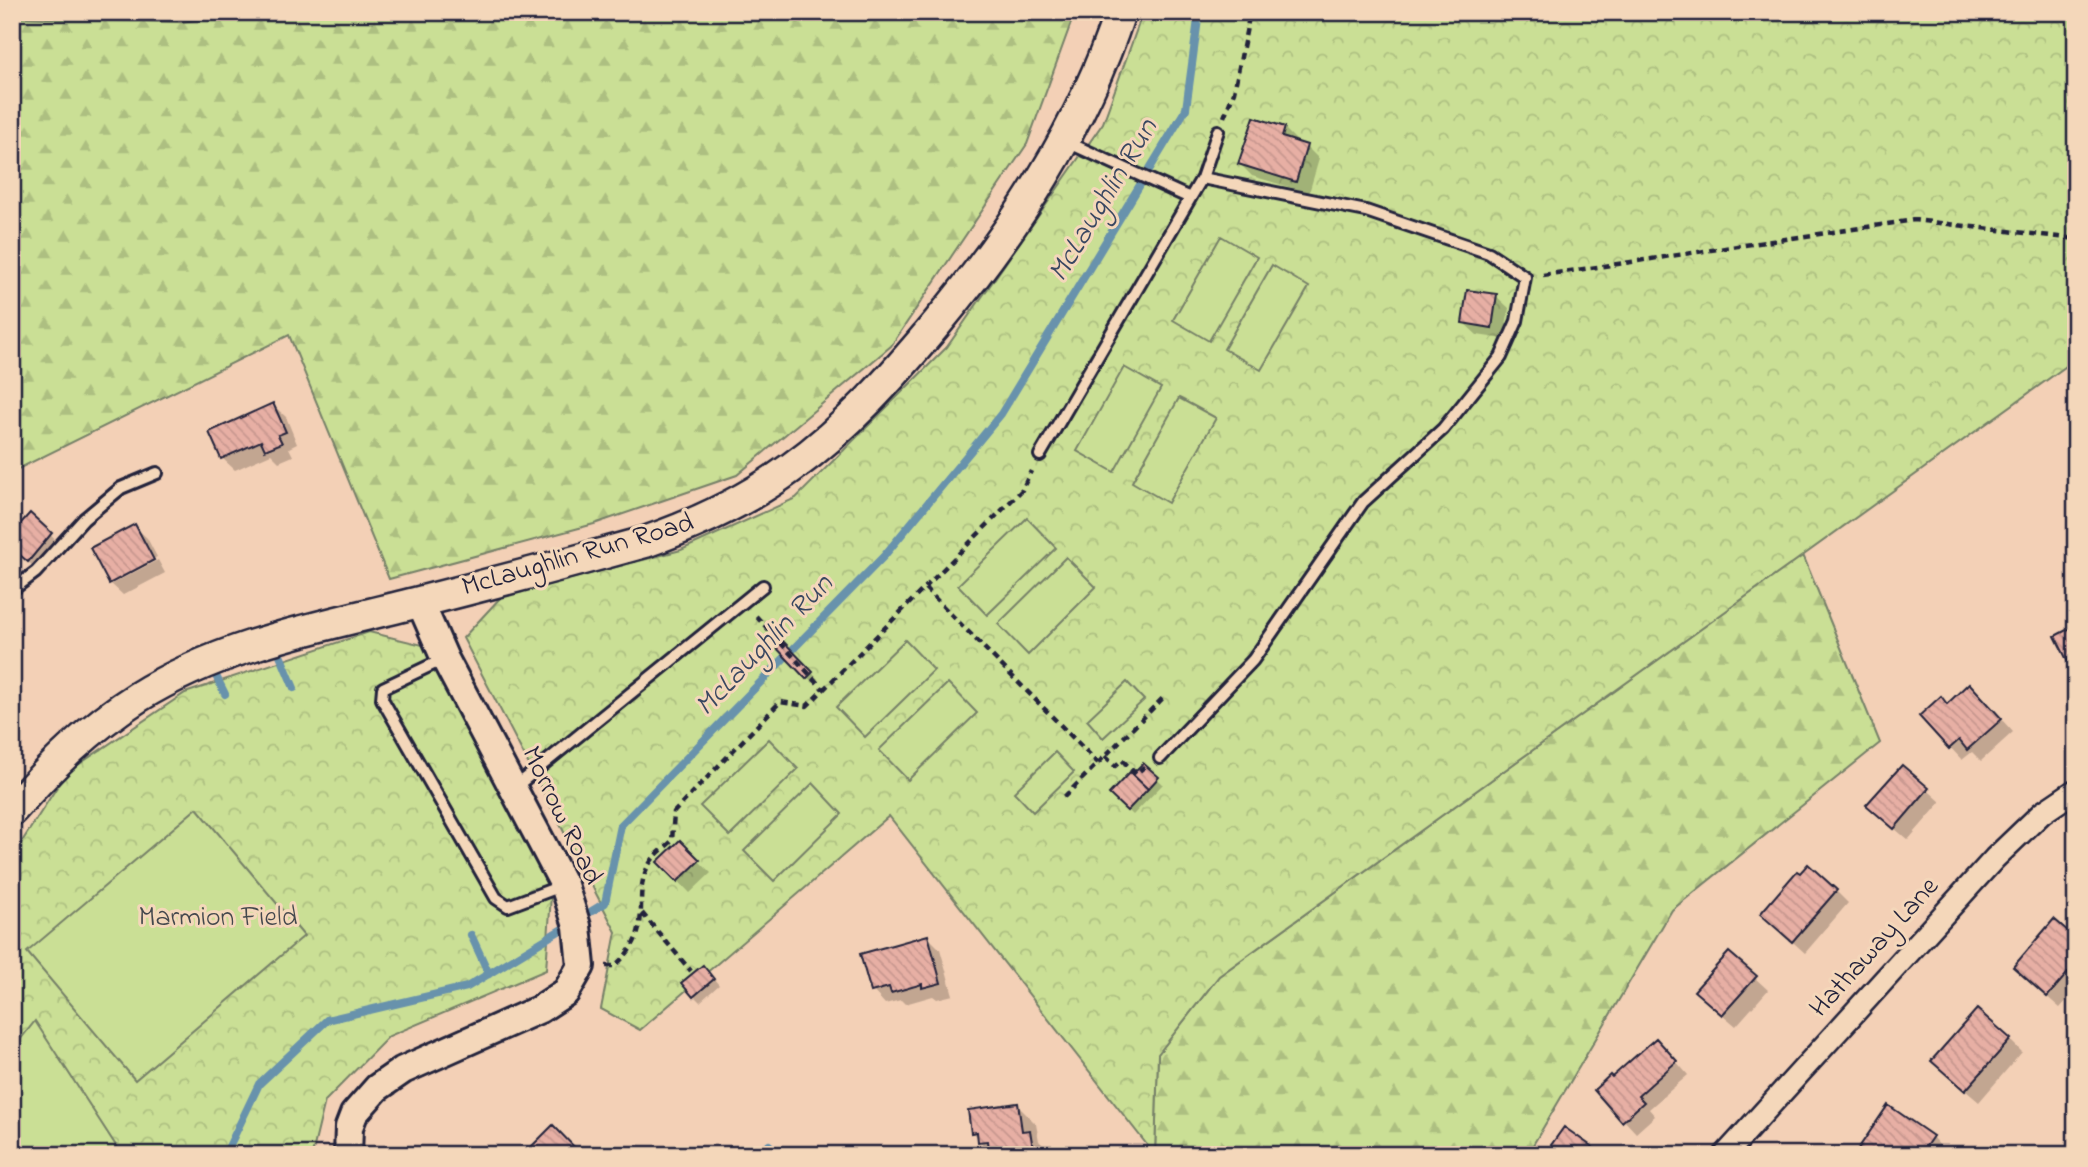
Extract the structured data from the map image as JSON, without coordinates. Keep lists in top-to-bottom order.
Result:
{
  "streets": {
    "main road": ["McLaughlin Run Road"],
    "street": ["Morrow Road", "Hathaway Lane"]
  },
  "crossings": [
    ["McLaughlin Run Road", "Morrow Road"]
  ],
  "water": ["McLaughlin Run"],
  "parks": ["Marmion Field"]
}
